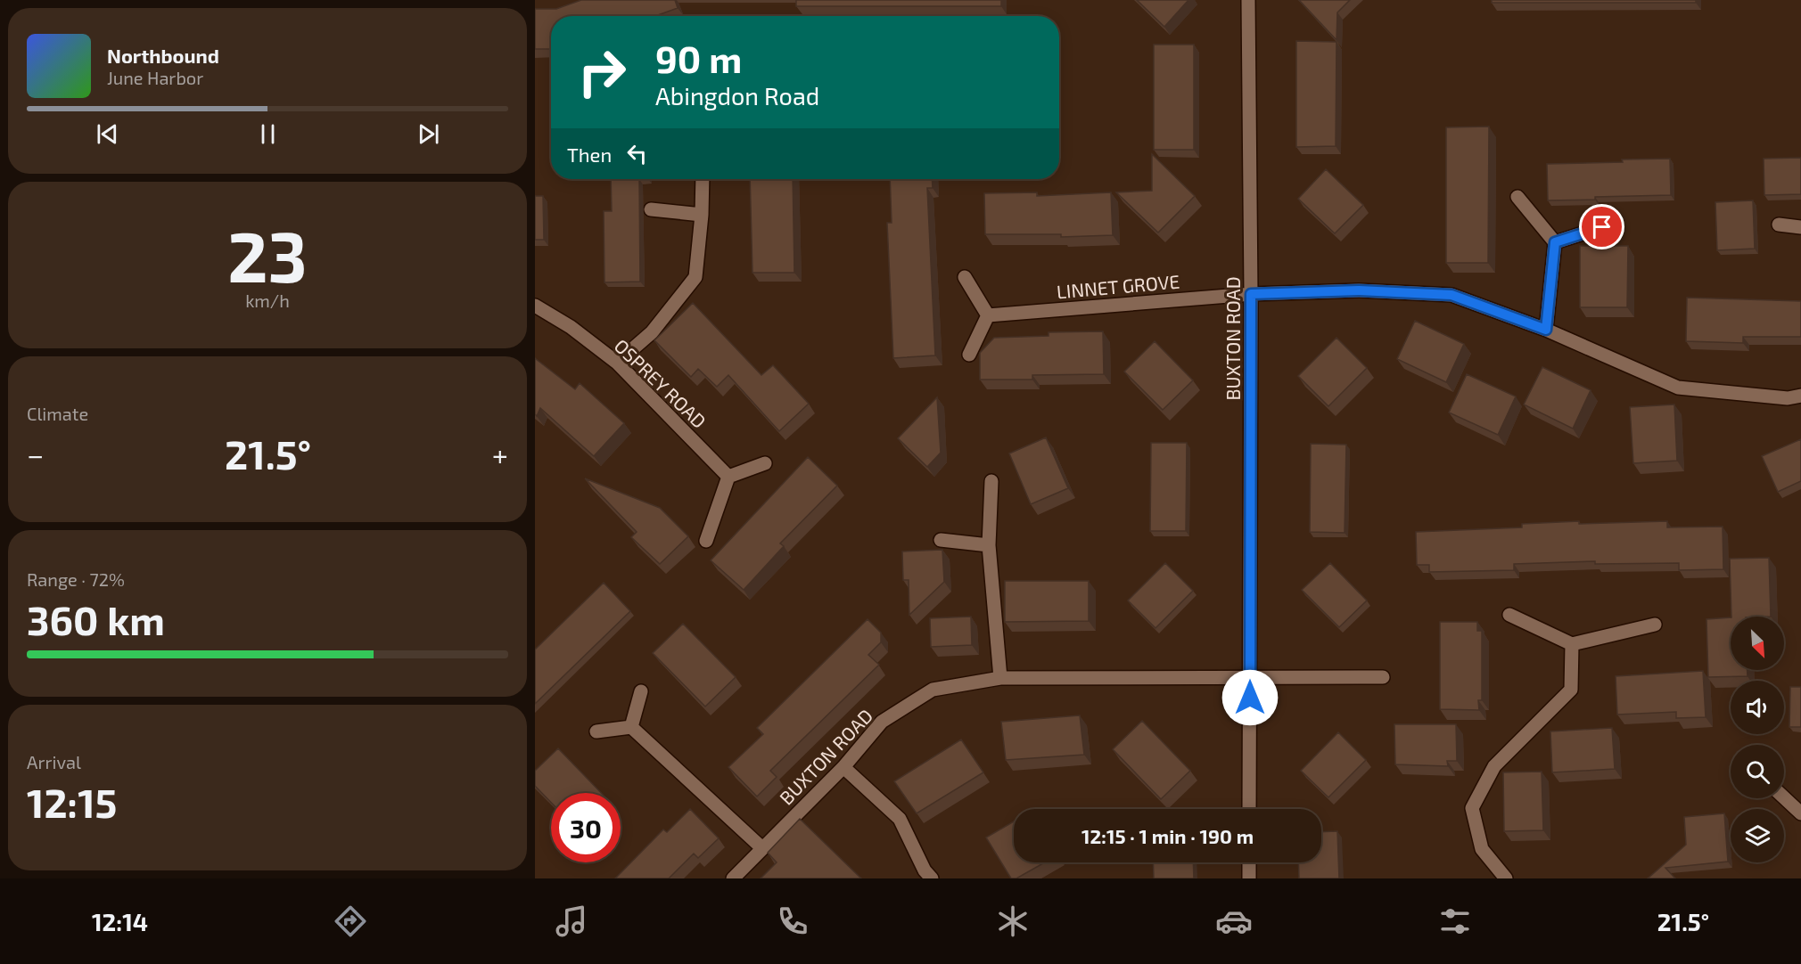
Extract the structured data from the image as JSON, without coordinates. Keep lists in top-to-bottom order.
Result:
{
  "streets": {
    "street": ["LINNET GROVE", "BUXTON ROAD", "OSPREY ROAD"]
  },
  "crossings": [
    ["LINNET GROVE", "BUXTON ROAD"]
  ],
  "north": "bottom right",
  "page": {
    "turn": ["90 m", "Abingdon Road"],
    "song": ["Northbound", "June Harbor"],
    "then": "Then",
    "tile": [
      ["23", "km/h"],
      "Climate",
      ["Range · 72%", "360 km"],
      ["Arrival", "12:15"]
    ],
    "heat": ["−", "21.5°", "+"],
    "limit": "30",
    "trip": "12:15 · 1 min · 190 m",
    "tabs": ["12:14", "21.5°"]
  }
}
